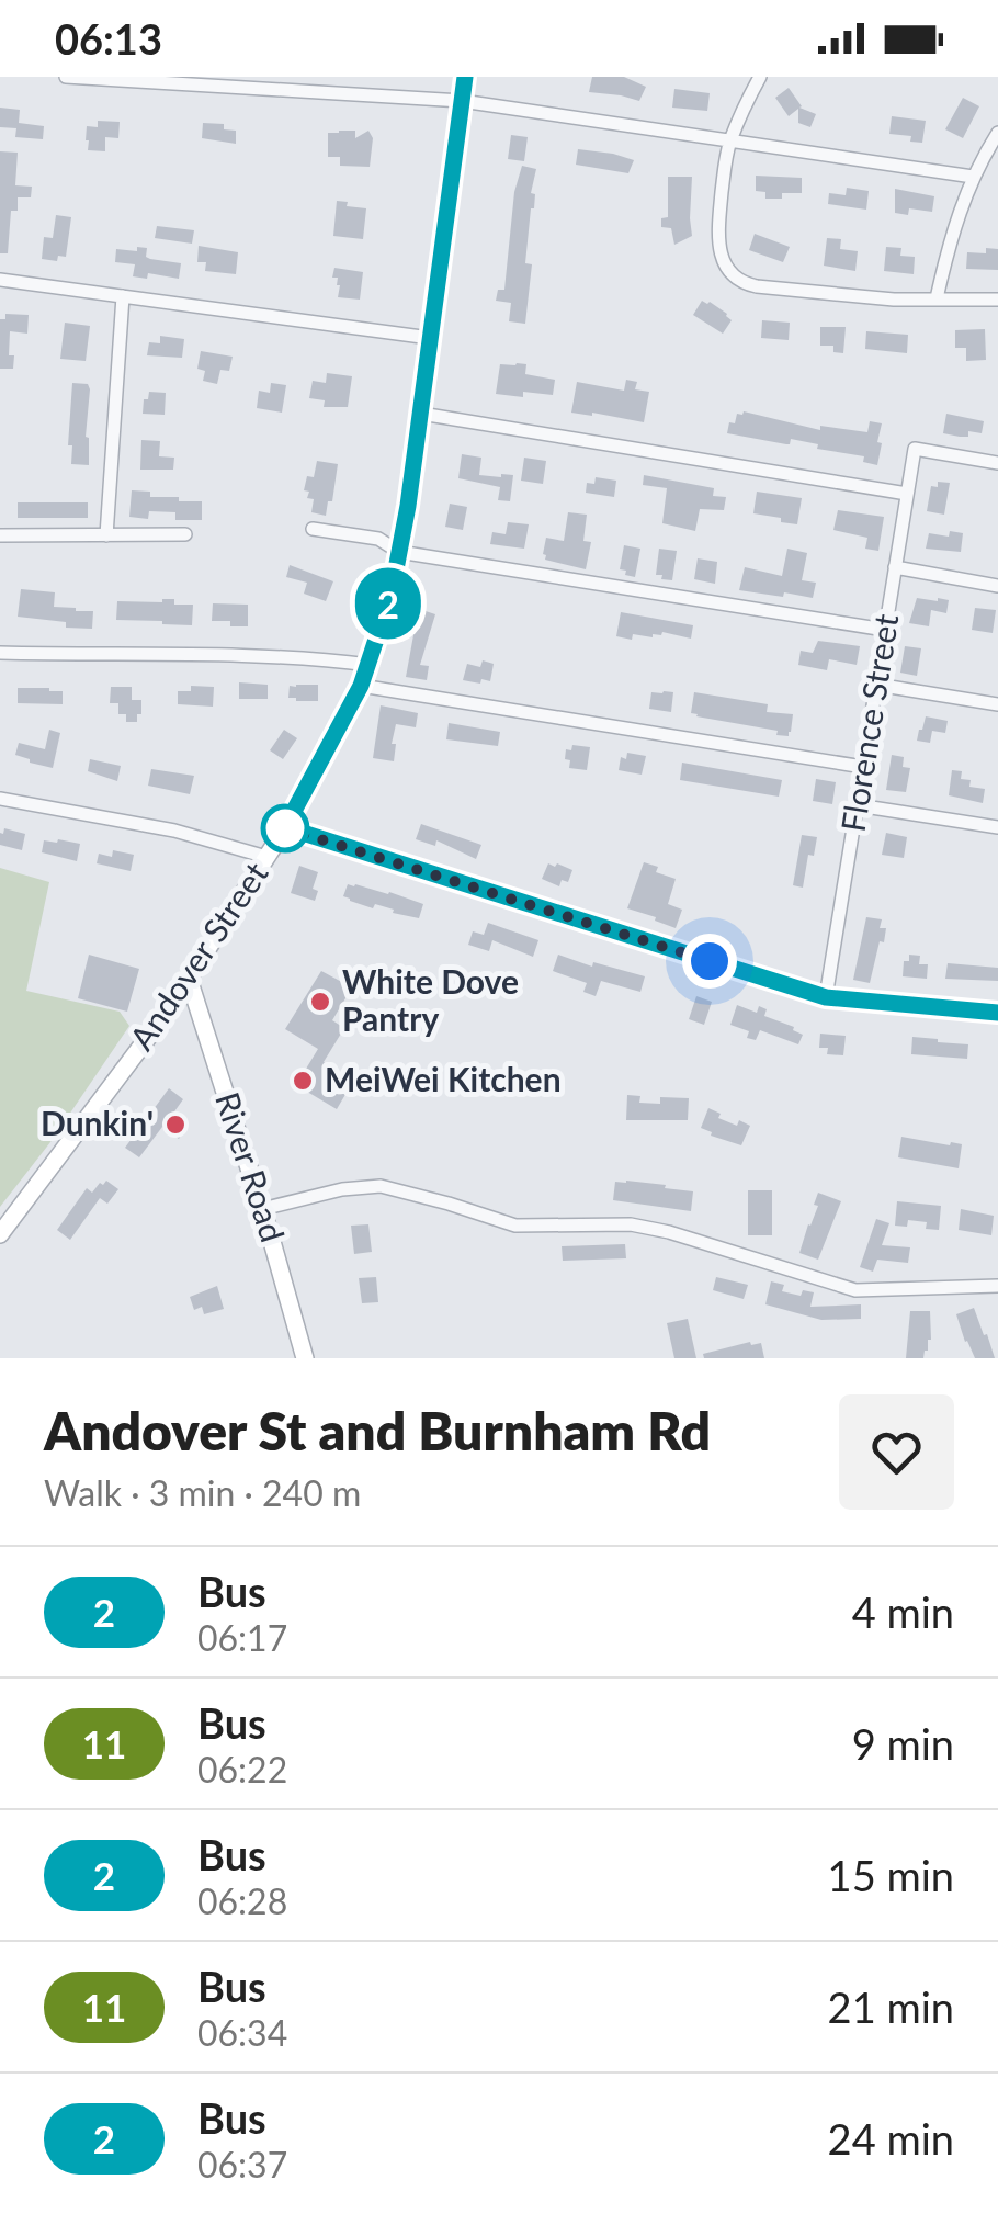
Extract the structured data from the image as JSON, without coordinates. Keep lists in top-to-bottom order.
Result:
{
  "streets": {
    "main road": ["Andover Street", "River Road"],
    "street": ["Florence Street"]
  },
  "crossings": [
    ["Andover Street", "River Road"]
  ],
  "places": ["White Dove Pantry", "MeiWei Kitchen", "Dunkin'"],
  "lines": ["bus line 2"],
  "page": {
    "status": "06:13",
    "on_map": "2",
    "heading": ["Andover St and Burnham Rd", "Walk · 3 min · 240 m"],
    "list": [
      {
        "mark": "2",
        "name": "Bus",
        "note": "06:17",
        "value": "4 min"
      },
      {
        "mark": "11",
        "name": "Bus",
        "note": "06:22",
        "value": "9 min"
      },
      {
        "mark": "2",
        "name": "Bus",
        "note": "06:28",
        "value": "15 min"
      },
      {
        "mark": "11",
        "name": "Bus",
        "note": "06:34",
        "value": "21 min"
      },
      {
        "mark": "2",
        "name": "Bus",
        "note": "06:37",
        "value": "24 min"
      }
    ]
  }
}
